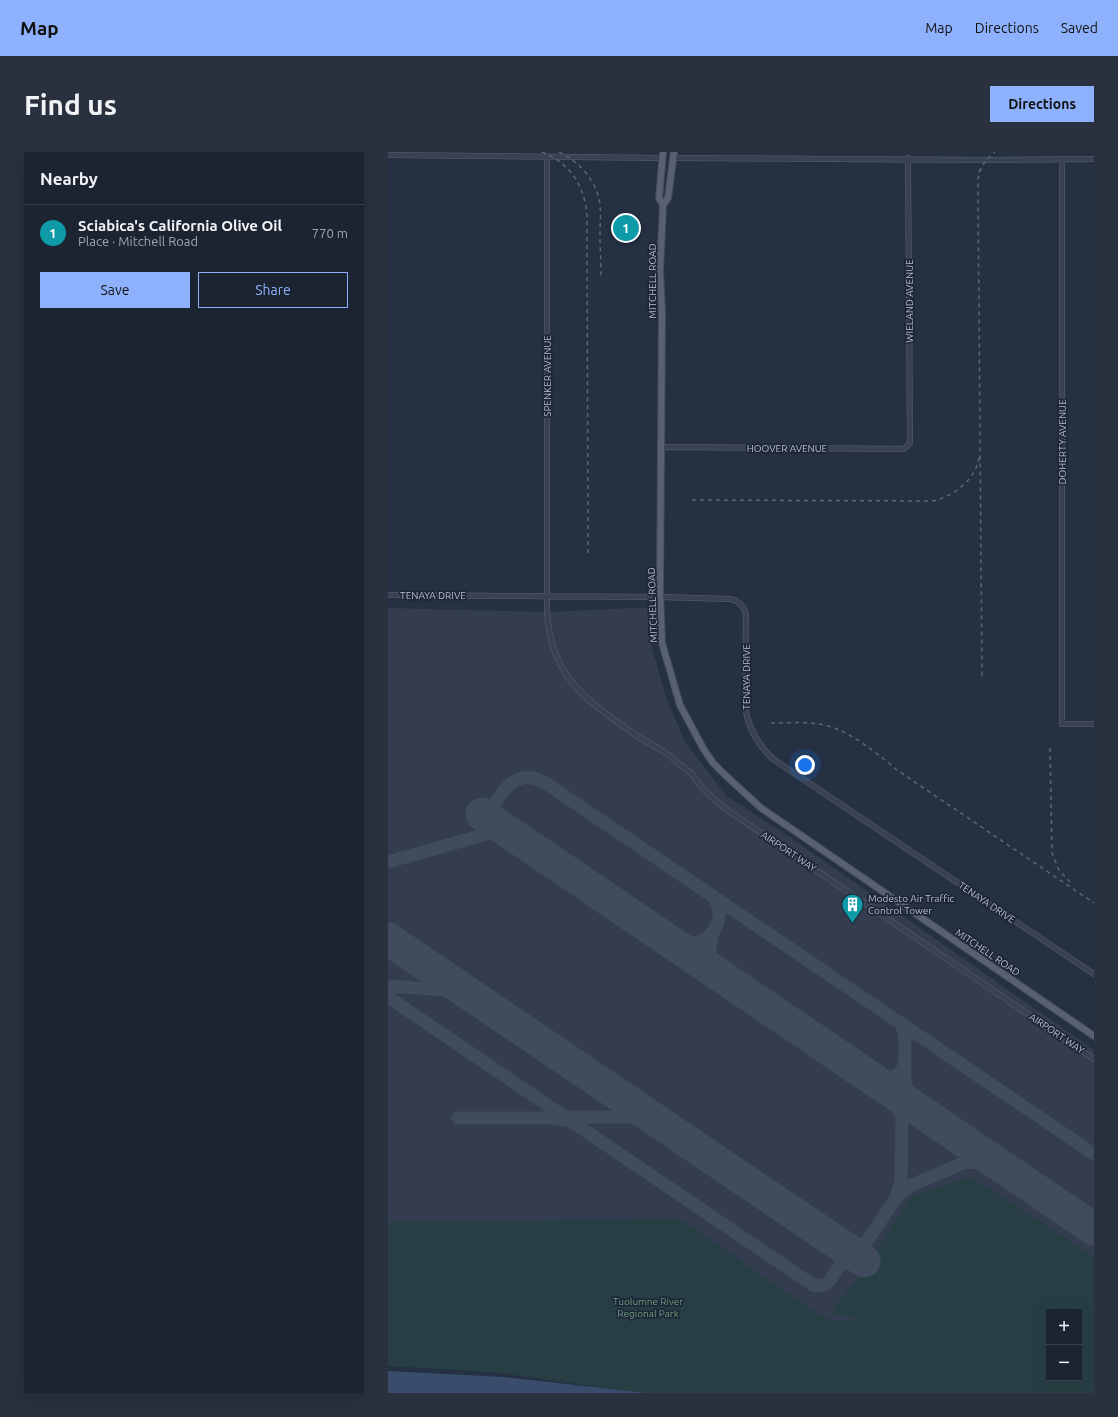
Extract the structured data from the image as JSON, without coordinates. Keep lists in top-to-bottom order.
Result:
{
  "streets": {
    "main road": ["MITCHELL ROAD"],
    "street": [
      "WIELAND AVENUE",
      "SPENKER AVENUE",
      "DOHERTY AVENUE",
      "HOOVER AVENUE",
      "TENAYA DRIVE",
      "AIRPORT WAY"
    ]
  },
  "crossings": [
    ["MITCHELL ROAD", "HOOVER AVENUE"],
    ["MITCHELL ROAD", "TENAYA DRIVE"],
    ["WIELAND AVENUE", "HOOVER AVENUE"],
    ["SPENKER AVENUE", "TENAYA DRIVE"],
    ["SPENKER AVENUE", "AIRPORT WAY"],
    ["TENAYA DRIVE", "AIRPORT WAY"]
  ],
  "parks": ["Tuolumne River Regional Park"],
  "places": {
    "building": ["Modesto Air Traffic Control Tower"]
  },
  "page": {
    "header": "Map",
    "nav": ["Map", "Directions", "Saved"],
    "buttons": [
      "Directions",
      ["Save", "Share"]
    ],
    "title": "Find us",
    "heading": "Nearby",
    "list": [
      {
        "mark": "1",
        "name": "Sciabica's California Olive Oil",
        "note": "Place · Mitchell Road",
        "value": "770 m"
      }
    ],
    "pins": "1",
    "map_buttons": ["+", "−"]
  }
}
